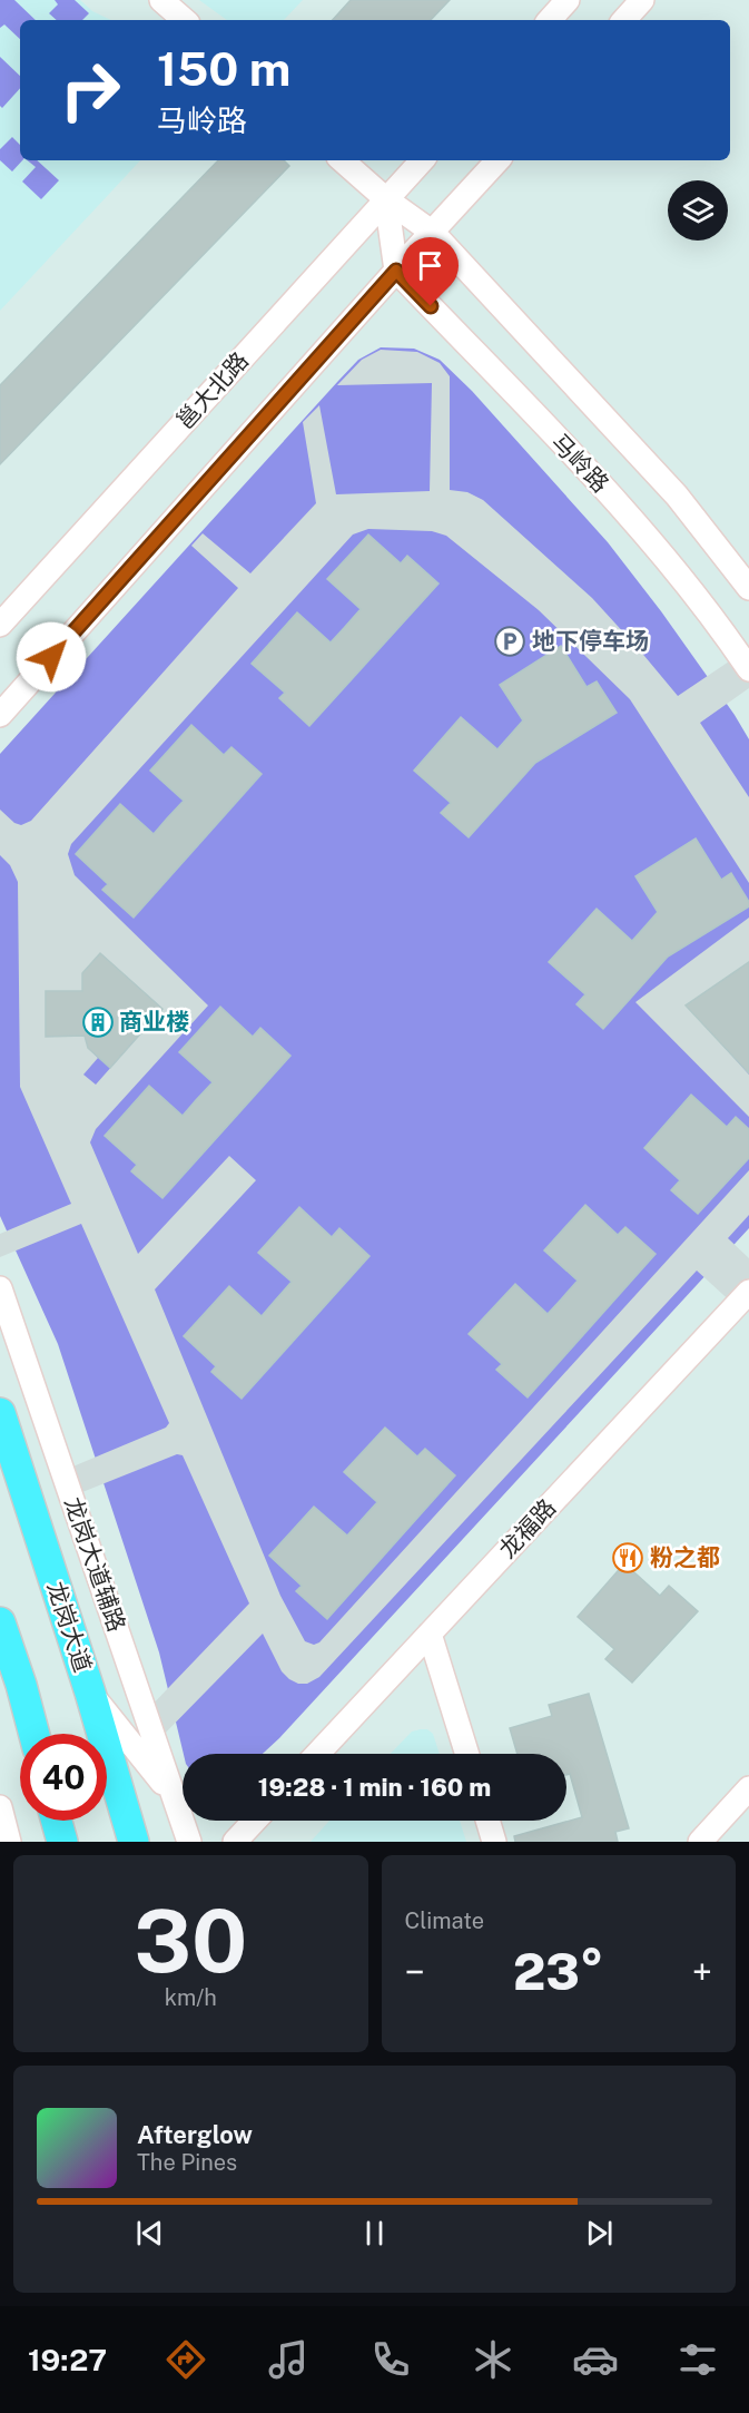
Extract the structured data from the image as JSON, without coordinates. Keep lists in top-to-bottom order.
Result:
{
  "streets": {
    "main road": ["龙岗大道"],
    "street": [
      "邕大北路",
      "马岭路",
      "龙福路",
      "龙岗大道辅路"
    ]
  },
  "crossings": [
    ["邕大北路", "马岭路"]
  ],
  "places": {
    "parking": ["地下停车场"],
    "building": ["商业楼"],
    "restaurant": ["粉之都"]
  },
  "page": {
    "turn": ["150 m", "马岭路"],
    "limit": "40",
    "trip": "19:28 · 1 min · 160 m",
    "tile": [
      ["30", "km/h"],
      "Climate"
    ],
    "heat": ["−", "23°", "+"],
    "song": ["Afterglow", "The Pines"],
    "tabs": "19:27"
  }
}
